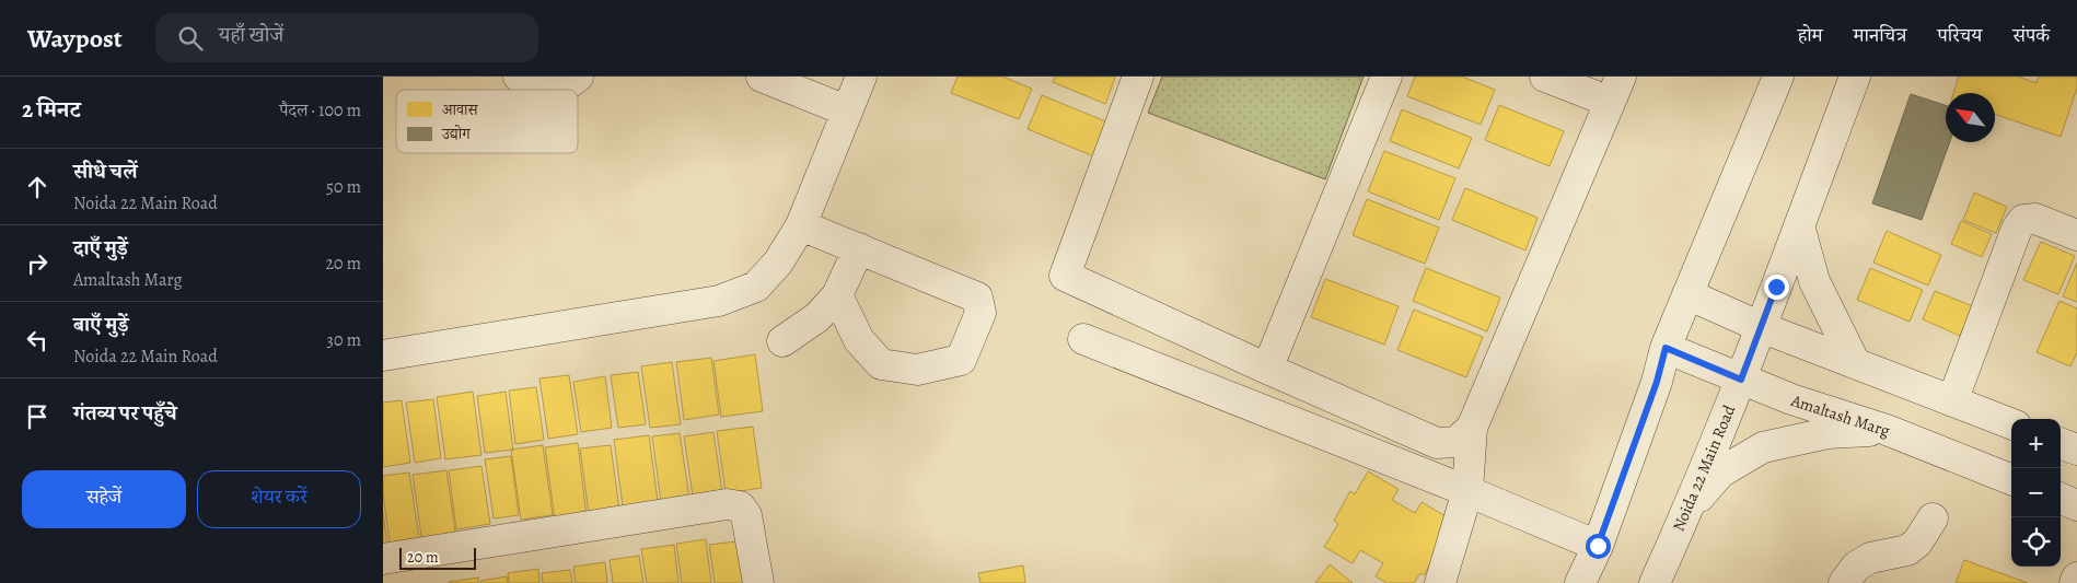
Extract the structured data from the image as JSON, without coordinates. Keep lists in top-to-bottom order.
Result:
{
  "streets": {
    "street": ["Amaltash Marg", "Noida 22 Main Road"]
  },
  "crossings": [
    ["Amaltash Marg", "Noida 22 Main Road"]
  ],
  "legend": ["आवास", "उद्योग"],
  "scale_bar": "20 m",
  "north": "top left",
  "page": {
    "header": "Waypost",
    "search": "यहाँ खोजें",
    "nav": [
      "होम",
      "मानचित्र",
      "परिचय",
      "संपर्क"
    ],
    "heading": ["2 मिनट", "पैदल · 100 m"],
    "list": [
      ["सीधे चलें", "Noida 22 Main Road", "50 m"],
      ["दाएँ मुड़ें", "Amaltash Marg", "20 m"],
      ["बाएँ मुड़ें", "Noida 22 Main Road", "30 m"],
      "गंतव्य पर पहुँचे"
    ],
    "map_buttons": ["+", "−"],
    "buttons": ["सहेजें", "शेयर करें"],
    "scale": "20 m"
  }
}
